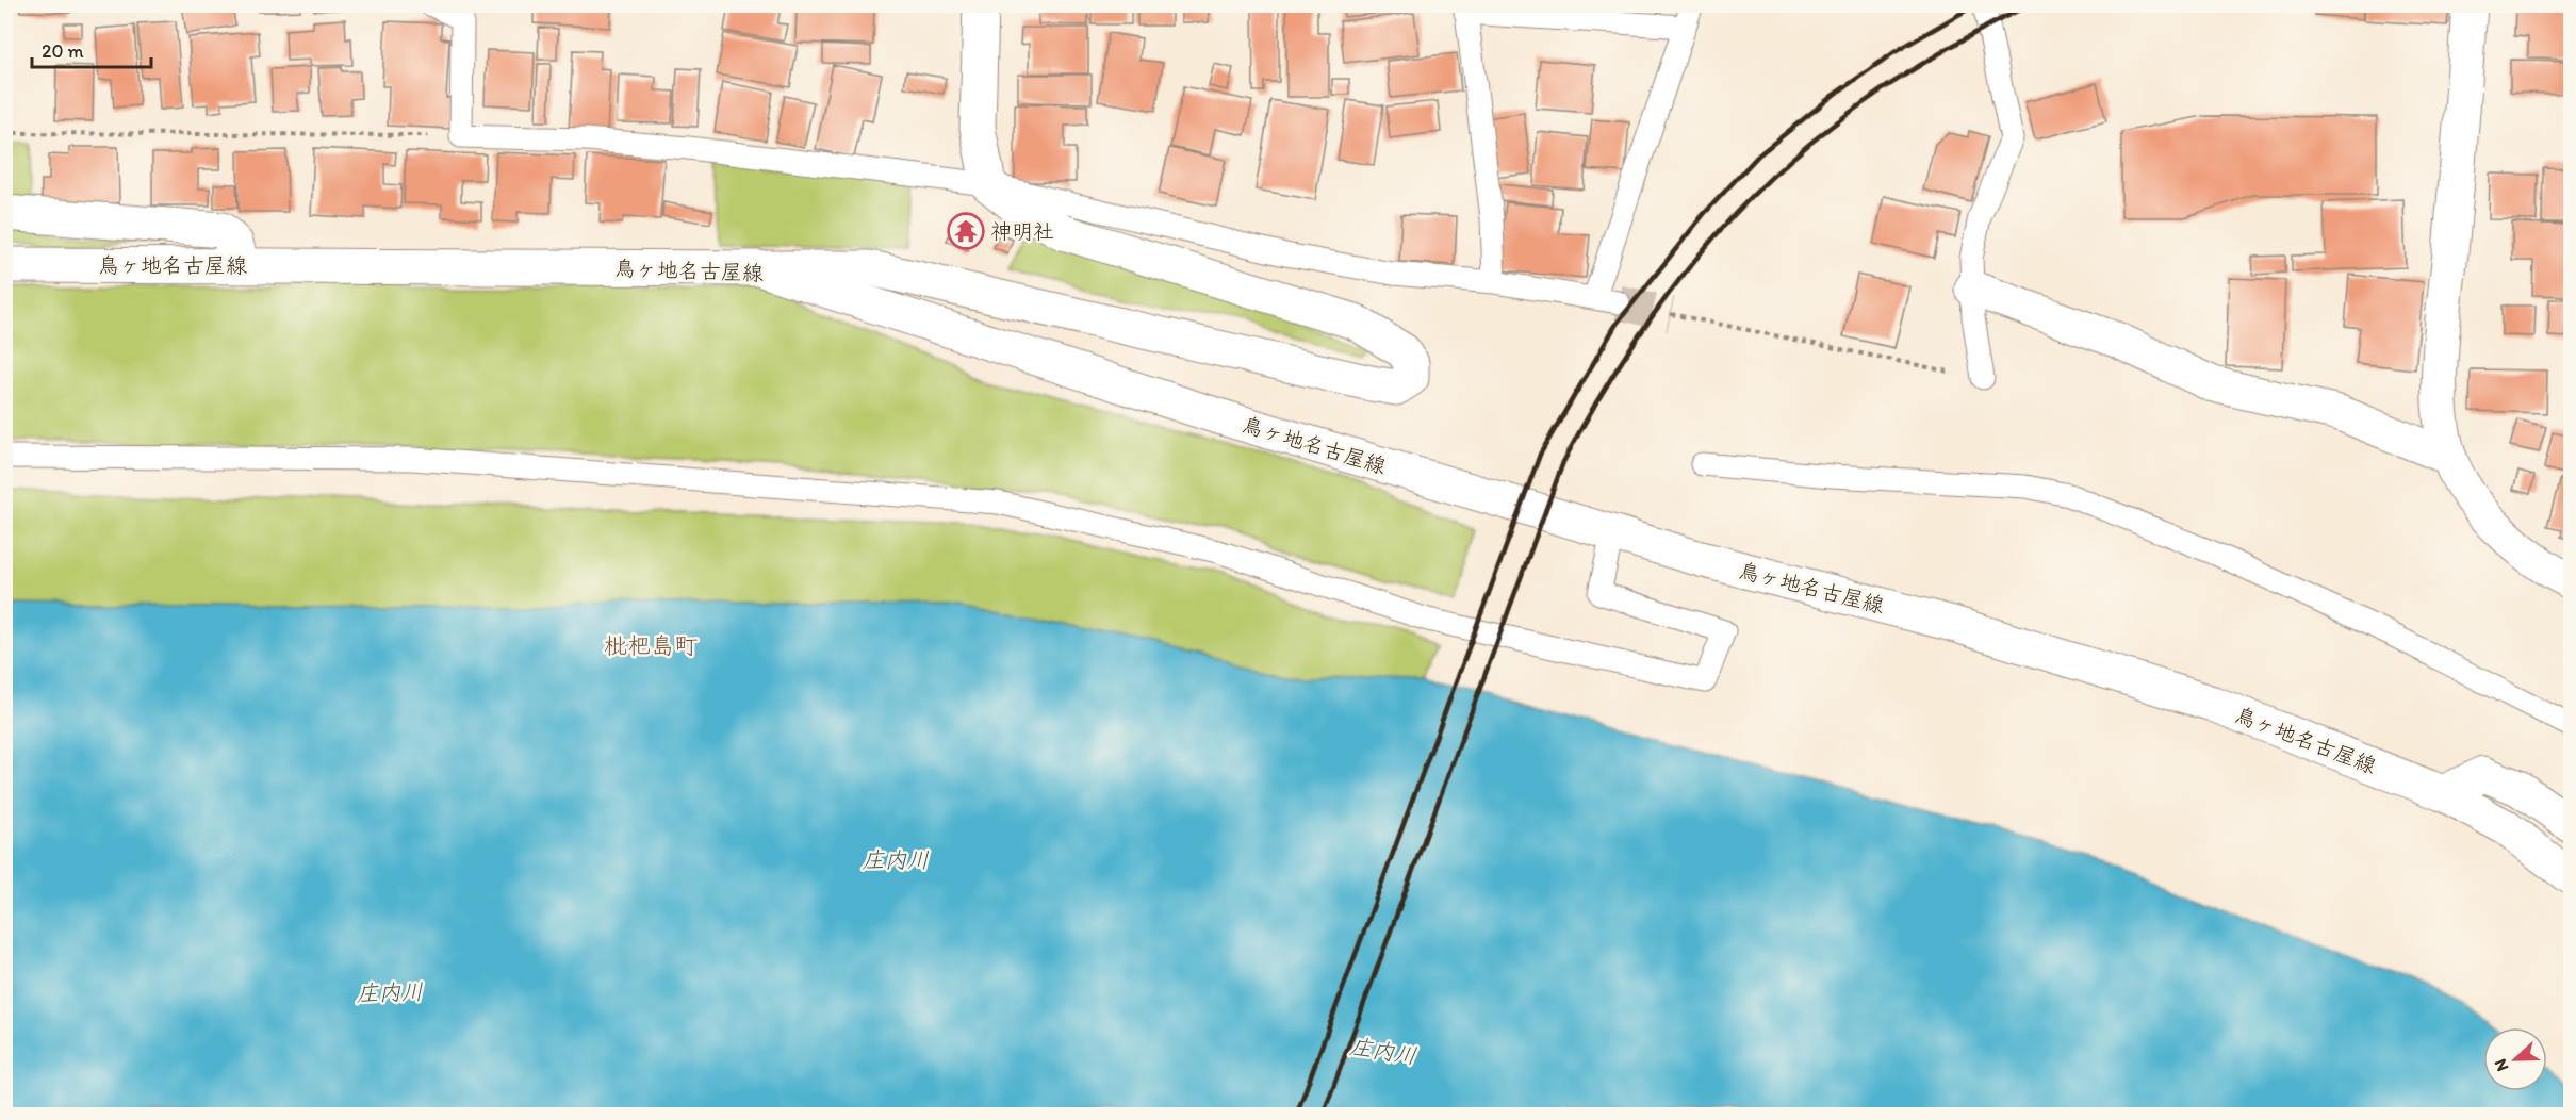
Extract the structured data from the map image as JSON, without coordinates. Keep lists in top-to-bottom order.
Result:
{
  "streets": {
    "street": ["鳥ヶ地名古屋線"]
  },
  "districts": ["枇杷島町"],
  "water": ["庄内川"],
  "places": {
    "temple": ["神明社"]
  },
  "scale_bar": "20 m",
  "north": "left"
}
